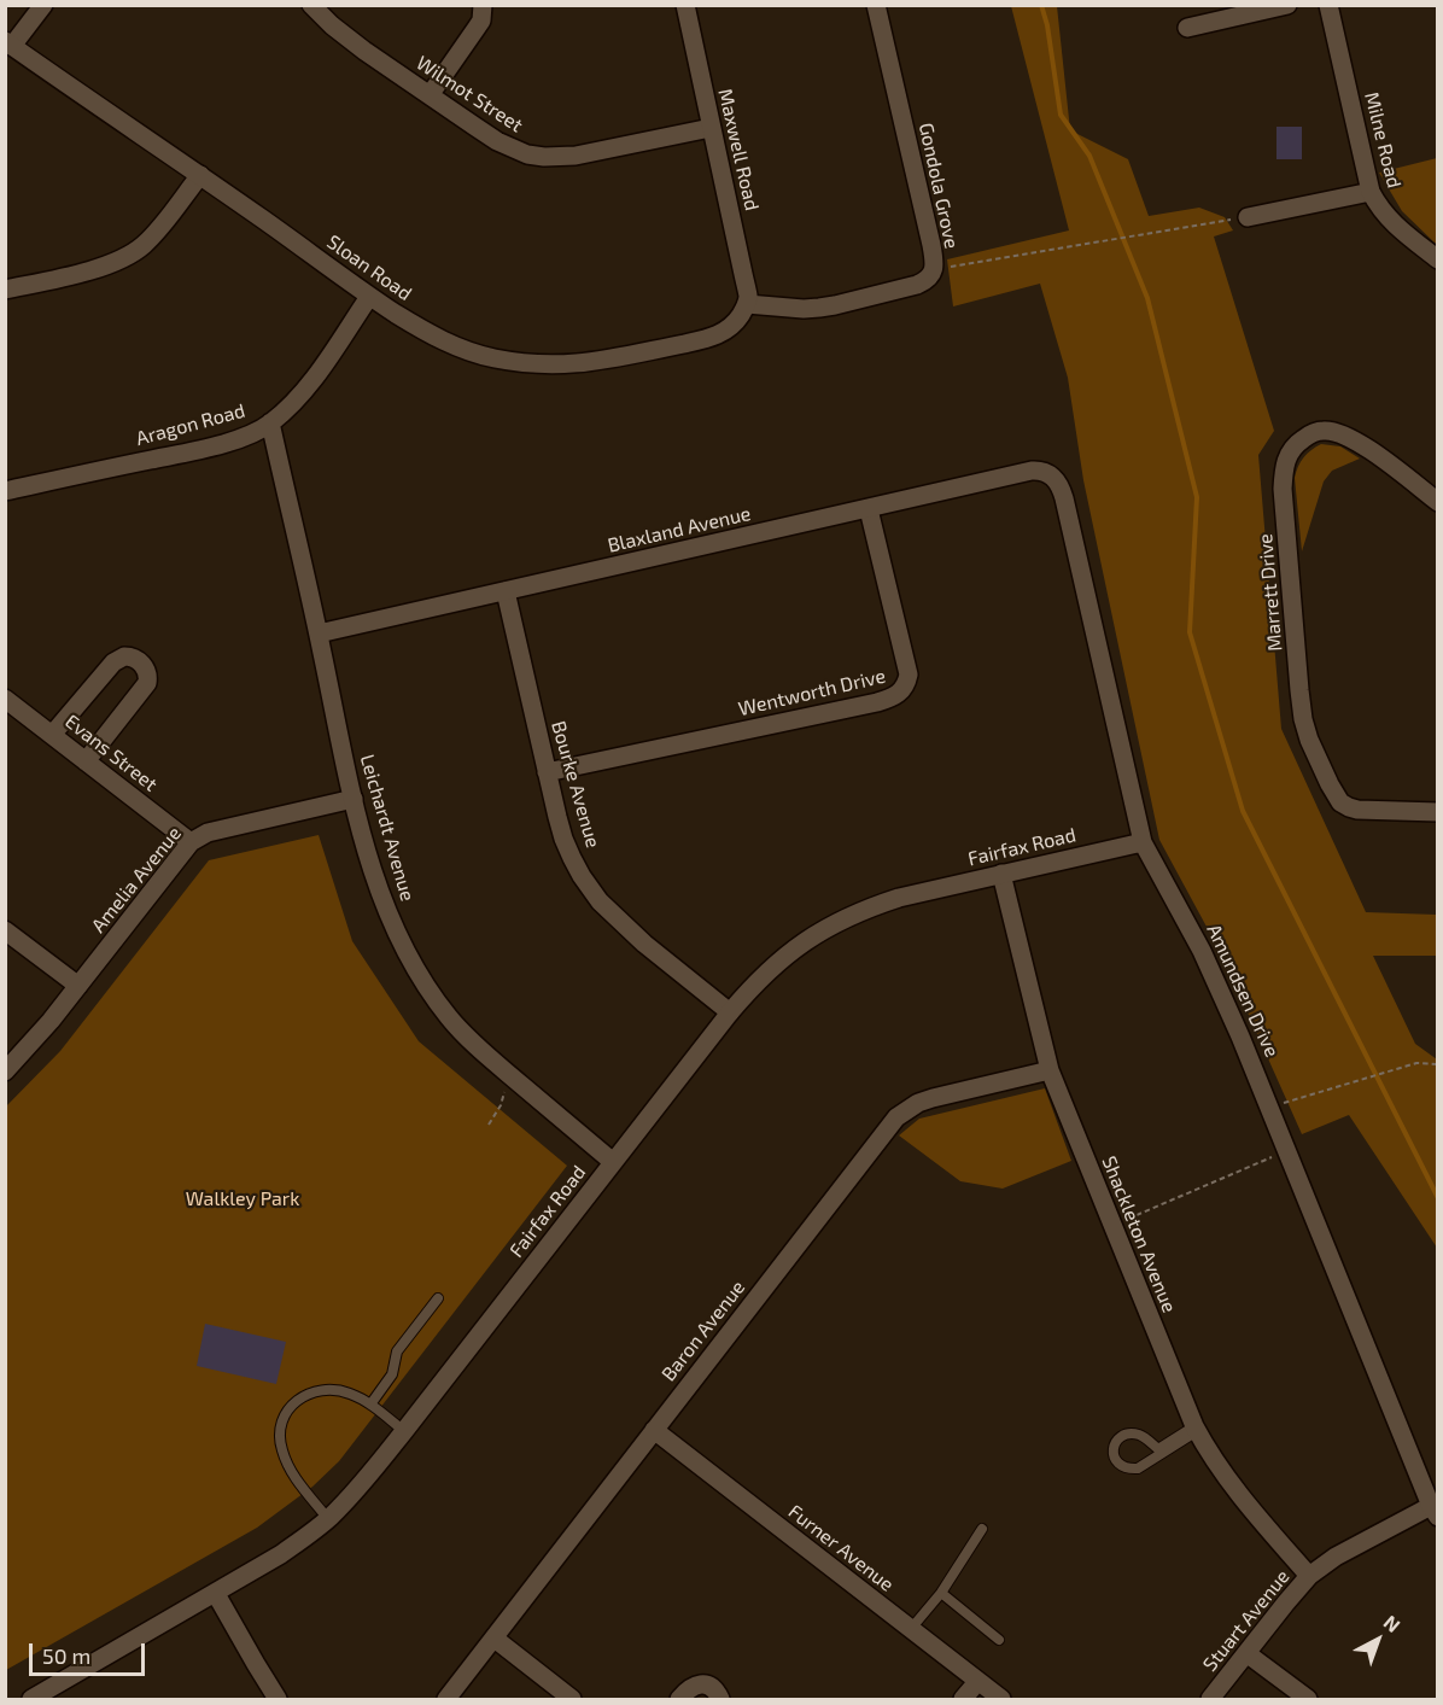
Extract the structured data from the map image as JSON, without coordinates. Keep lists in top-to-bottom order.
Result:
{
  "streets": {
    "street": [
      "Wilmot Street",
      "Milne Road",
      "Maxwell Road",
      "Gondola Grove",
      "Sloan Road",
      "Aragon Road",
      "Blaxland Avenue",
      "Marrett Drive",
      "Wentworth Drive",
      "Evans Street",
      "Bourke Avenue",
      "Leichardt Avenue",
      "Fairfax Road",
      "Amelia Avenue",
      "Amundsen Drive",
      "Shackleton Avenue",
      "Baron Avenue",
      "Furner Avenue",
      "Stuart Avenue"
    ]
  },
  "crossings": [
    ["Wilmot Street", "Maxwell Road"],
    ["Maxwell Road", "Gondola Grove"],
    ["Maxwell Road", "Sloan Road"],
    ["Gondola Grove", "Sloan Road"],
    ["Sloan Road", "Aragon Road"],
    ["Aragon Road", "Leichardt Avenue"],
    ["Blaxland Avenue", "Wentworth Drive"],
    ["Blaxland Avenue", "Bourke Avenue"],
    ["Blaxland Avenue", "Leichardt Avenue"],
    ["Blaxland Avenue", "Amundsen Drive"],
    ["Wentworth Drive", "Bourke Avenue"],
    ["Evans Street", "Amelia Avenue"],
    ["Bourke Avenue", "Fairfax Road"],
    ["Leichardt Avenue", "Fairfax Road"],
    ["Leichardt Avenue", "Amelia Avenue"],
    ["Fairfax Road", "Amundsen Drive"],
    ["Fairfax Road", "Shackleton Avenue"],
    ["Amundsen Drive", "Stuart Avenue"],
    ["Shackleton Avenue", "Baron Avenue"],
    ["Shackleton Avenue", "Stuart Avenue"],
    ["Baron Avenue", "Furner Avenue"]
  ],
  "parks": ["Walkley Park"],
  "scale_bar": "50 m",
  "north": "top right"
}
